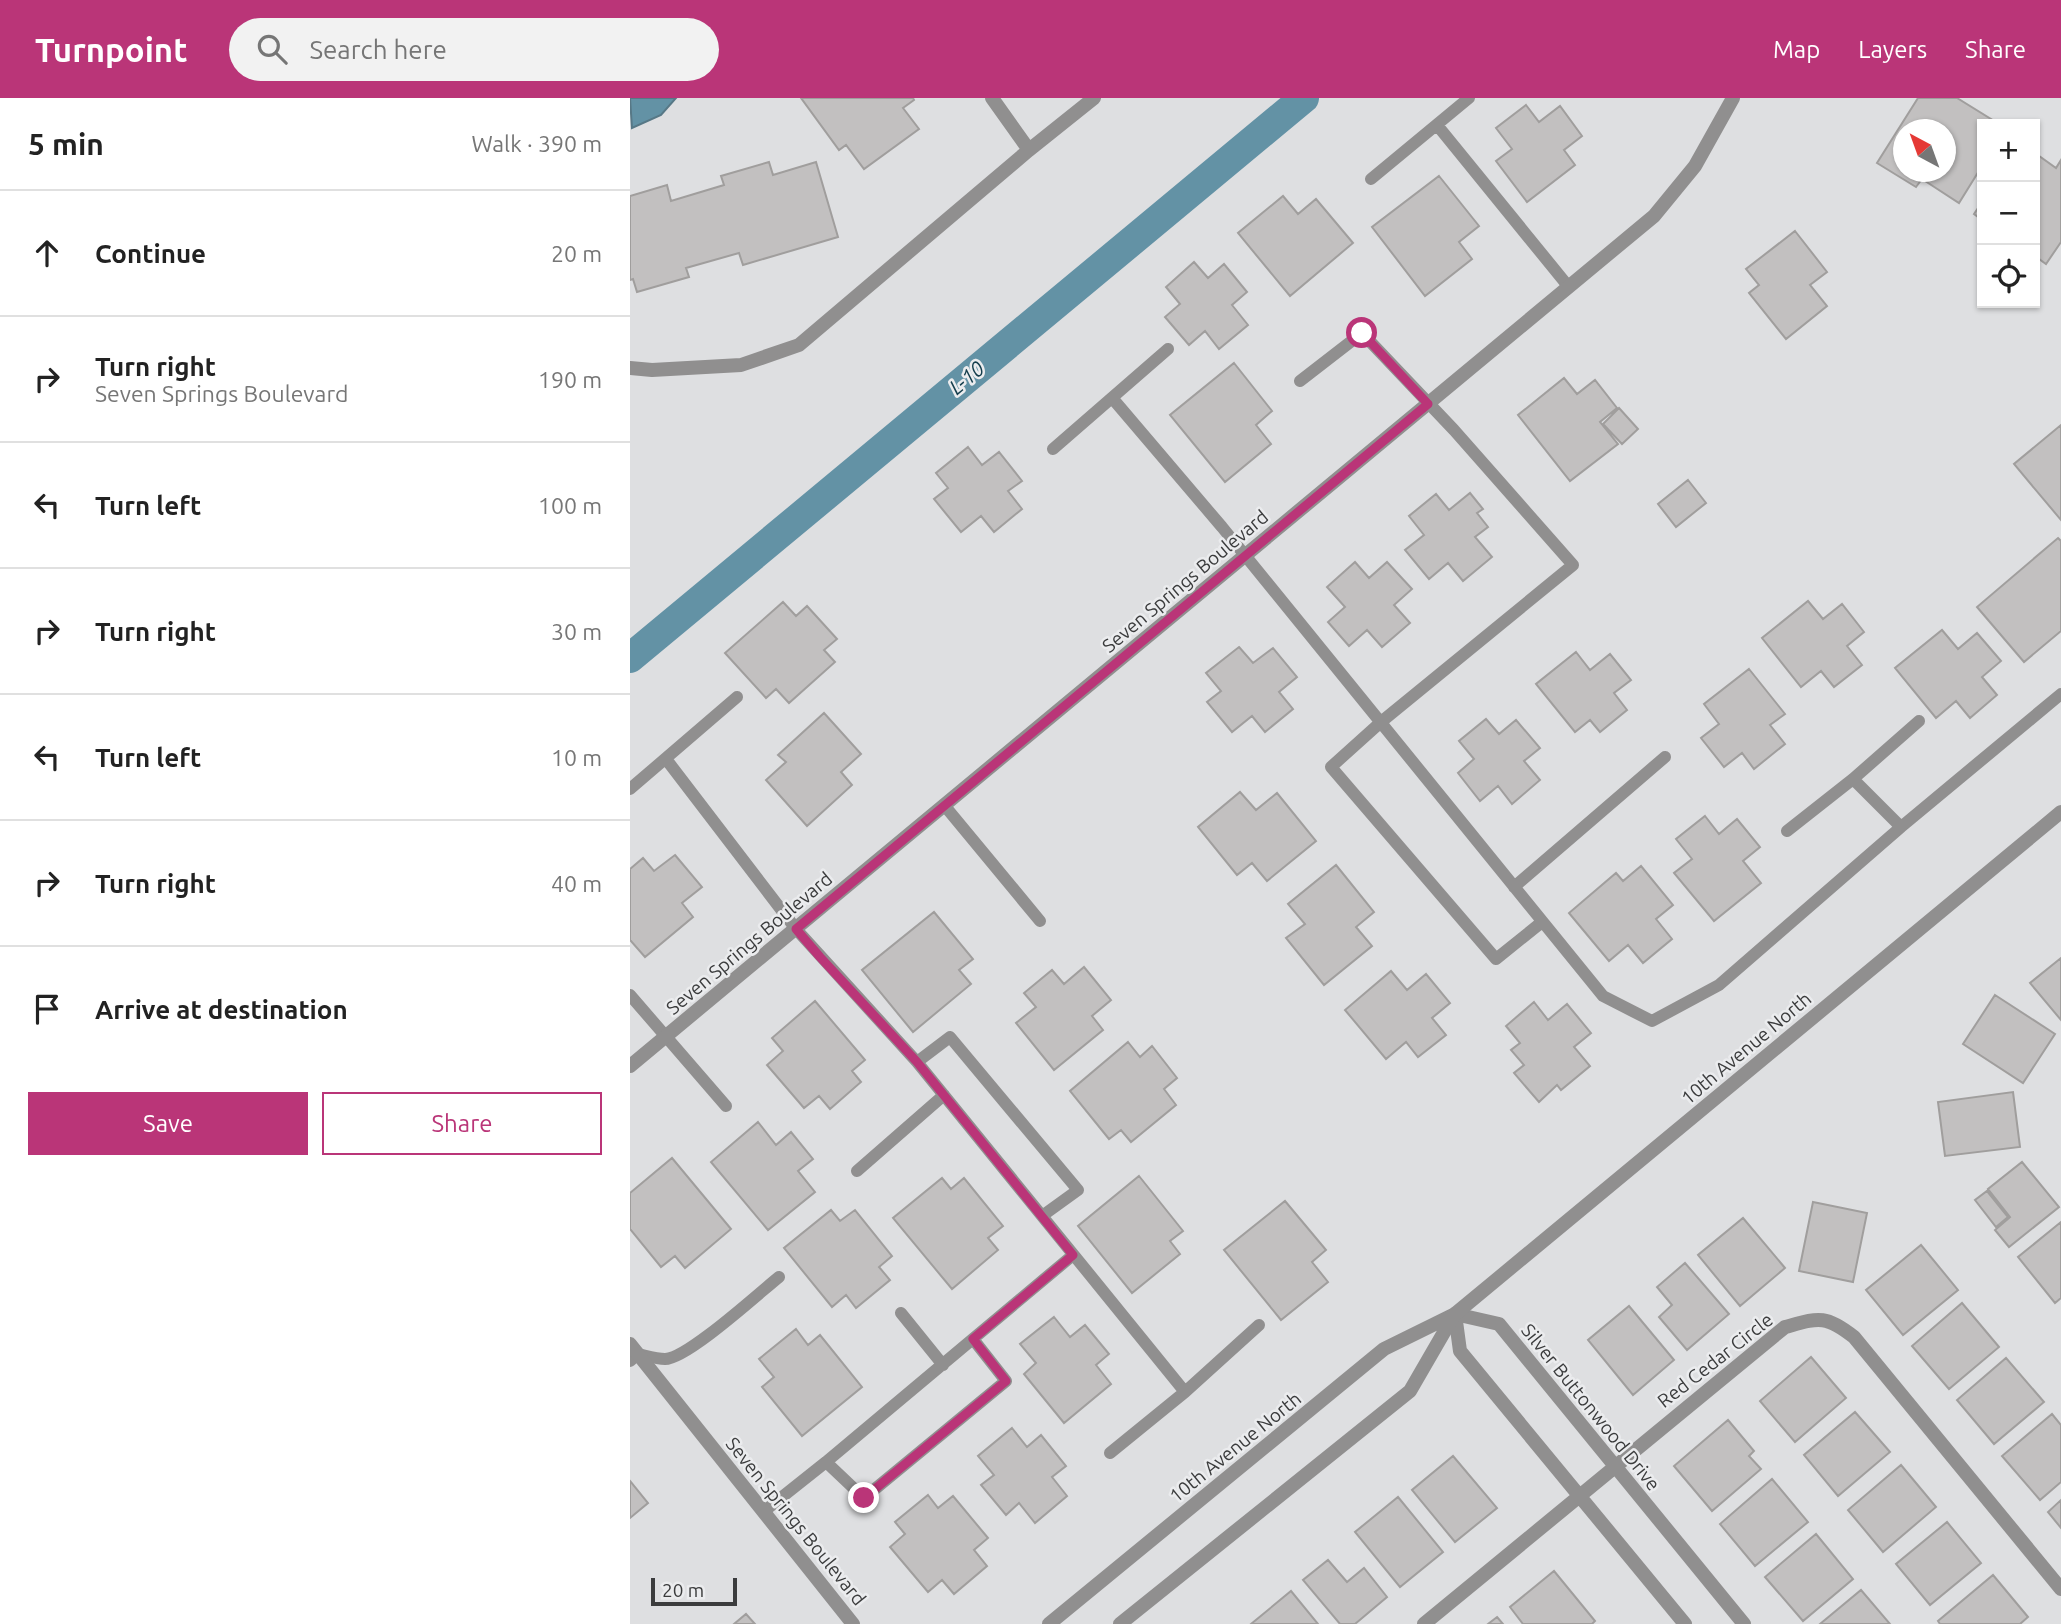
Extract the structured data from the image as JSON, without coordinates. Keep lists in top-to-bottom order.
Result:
{
  "streets": {
    "street": [
      "Seven Springs Boulevard",
      "10th Avenue North",
      "Red Cedar Circle",
      "Silver Buttonwood Drive"
    ]
  },
  "crossings": [
    ["10th Avenue North", "Silver Buttonwood Drive"],
    ["Red Cedar Circle", "Silver Buttonwood Drive"]
  ],
  "water": ["L-10"],
  "scale_bar": "20 m",
  "north": "top left",
  "page": {
    "header": "Turnpoint",
    "search": "Search here",
    "nav": ["Map", "Layers", "Share"],
    "heading": ["5 min", "Walk · 390 m"],
    "map_buttons": ["+", "−"],
    "list": [
      ["Continue", "20 m"],
      ["Turn right", "Seven Springs Boulevard", "190 m"],
      ["Turn left", "100 m"],
      ["Turn right", "30 m"],
      ["Turn left", "10 m"],
      ["Turn right", "40 m"],
      "Arrive at destination"
    ],
    "buttons": ["Save", "Share"],
    "scale": "20 m"
  }
}
